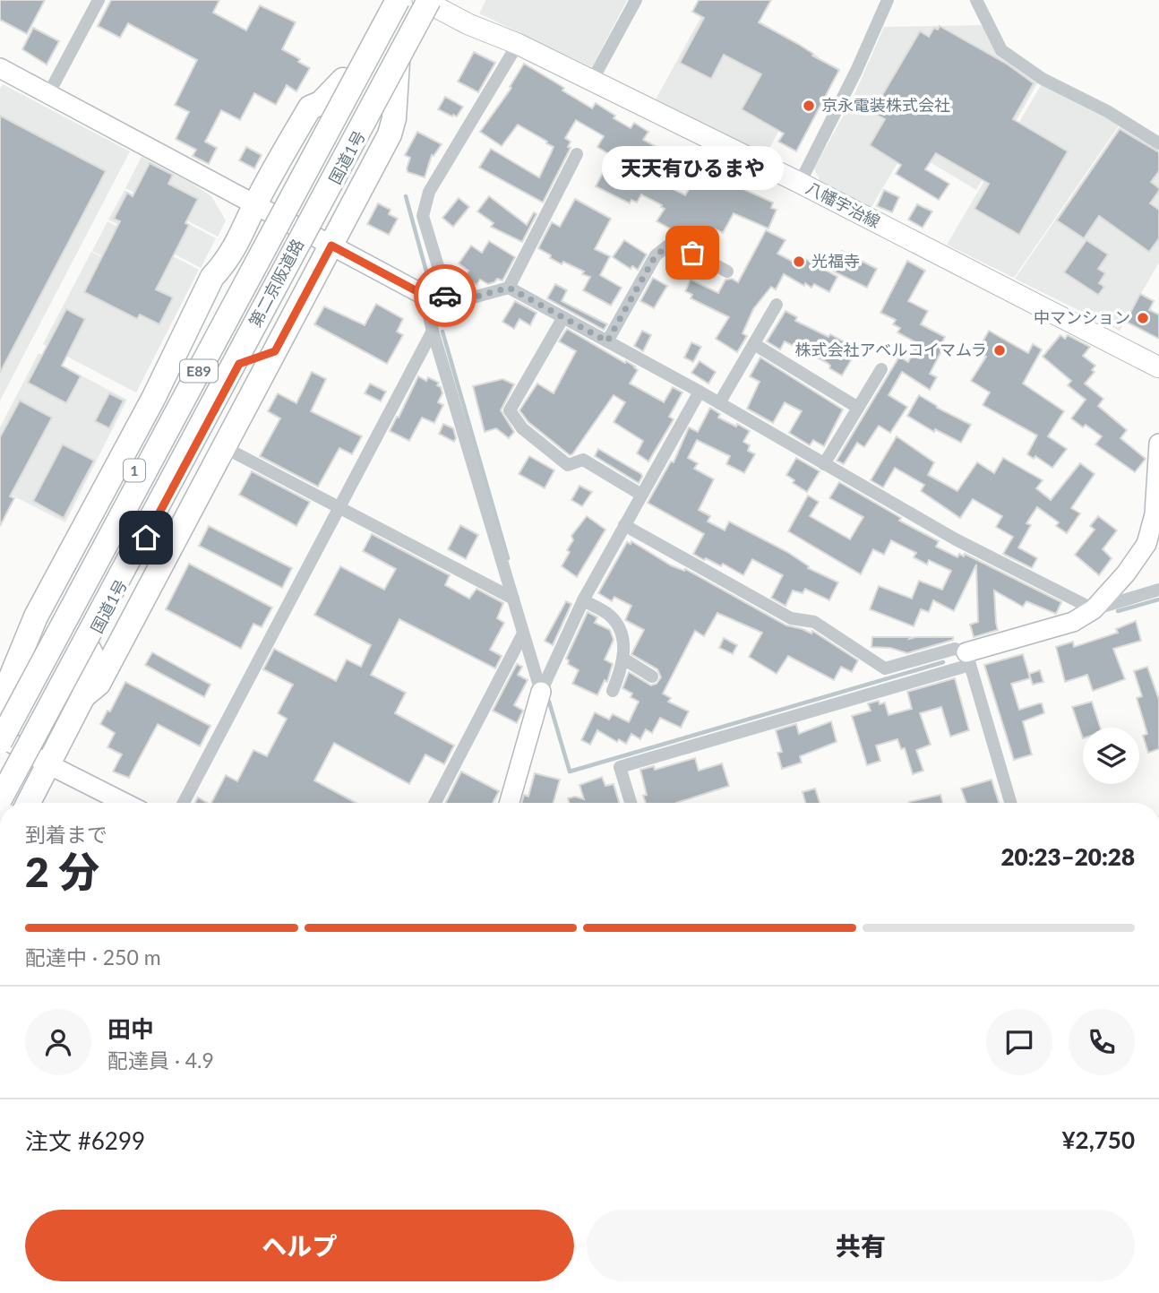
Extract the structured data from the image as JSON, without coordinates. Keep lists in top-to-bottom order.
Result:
{
  "streets": {
    "highway": [
      "国道1号",
      "第二京阪道路",
      "E89",
      "1"
    ],
    "main road": ["八幡宇治線"]
  },
  "crossings": [
    ["国道1号", "八幡宇治線"],
    ["国道1号", "第二京阪道路"],
    ["八幡宇治線", "第二京阪道路"]
  ],
  "places": [
    "京永電装株式会社",
    "天天有ひるまや",
    "光福寺",
    "中マンション",
    "株式会社アベルコイマムラ"
  ],
  "page": {
    "bubble": "天天有ひるまや",
    "heading": ["2 分", "到着まで", "20:23–20:28"],
    "panel": [
      "田中",
      "配達員 · 4.9",
      "注文 #6299",
      "¥2,750"
    ],
    "bar": "配達中 · 250 m",
    "buttons": ["ヘルプ", "共有"]
  }
}
